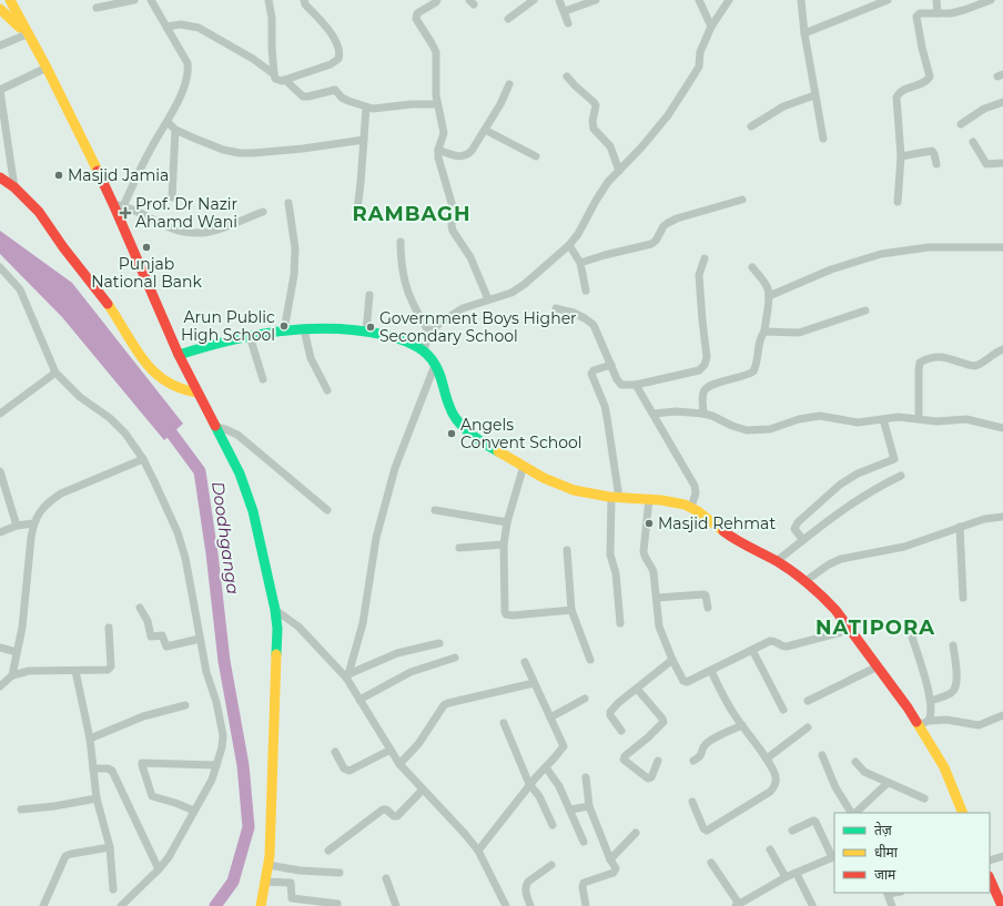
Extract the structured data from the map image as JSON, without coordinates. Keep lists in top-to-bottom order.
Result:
{
  "districts": ["RAMBAGH", "NATIPORA"],
  "water": ["Doodhganga"],
  "places": {
    "other": [
      "Masjid Jamia",
      "Punjab National Bank",
      "Arun Public High School",
      "Government Boys Higher Secondary School",
      "Angels Convent School",
      "Masjid Rehmat"
    ],
    "health": ["Prof. Dr Nazir Ahamd Wani"]
  },
  "legend": ["तेज़", "धीमा", "जाम"]
}
